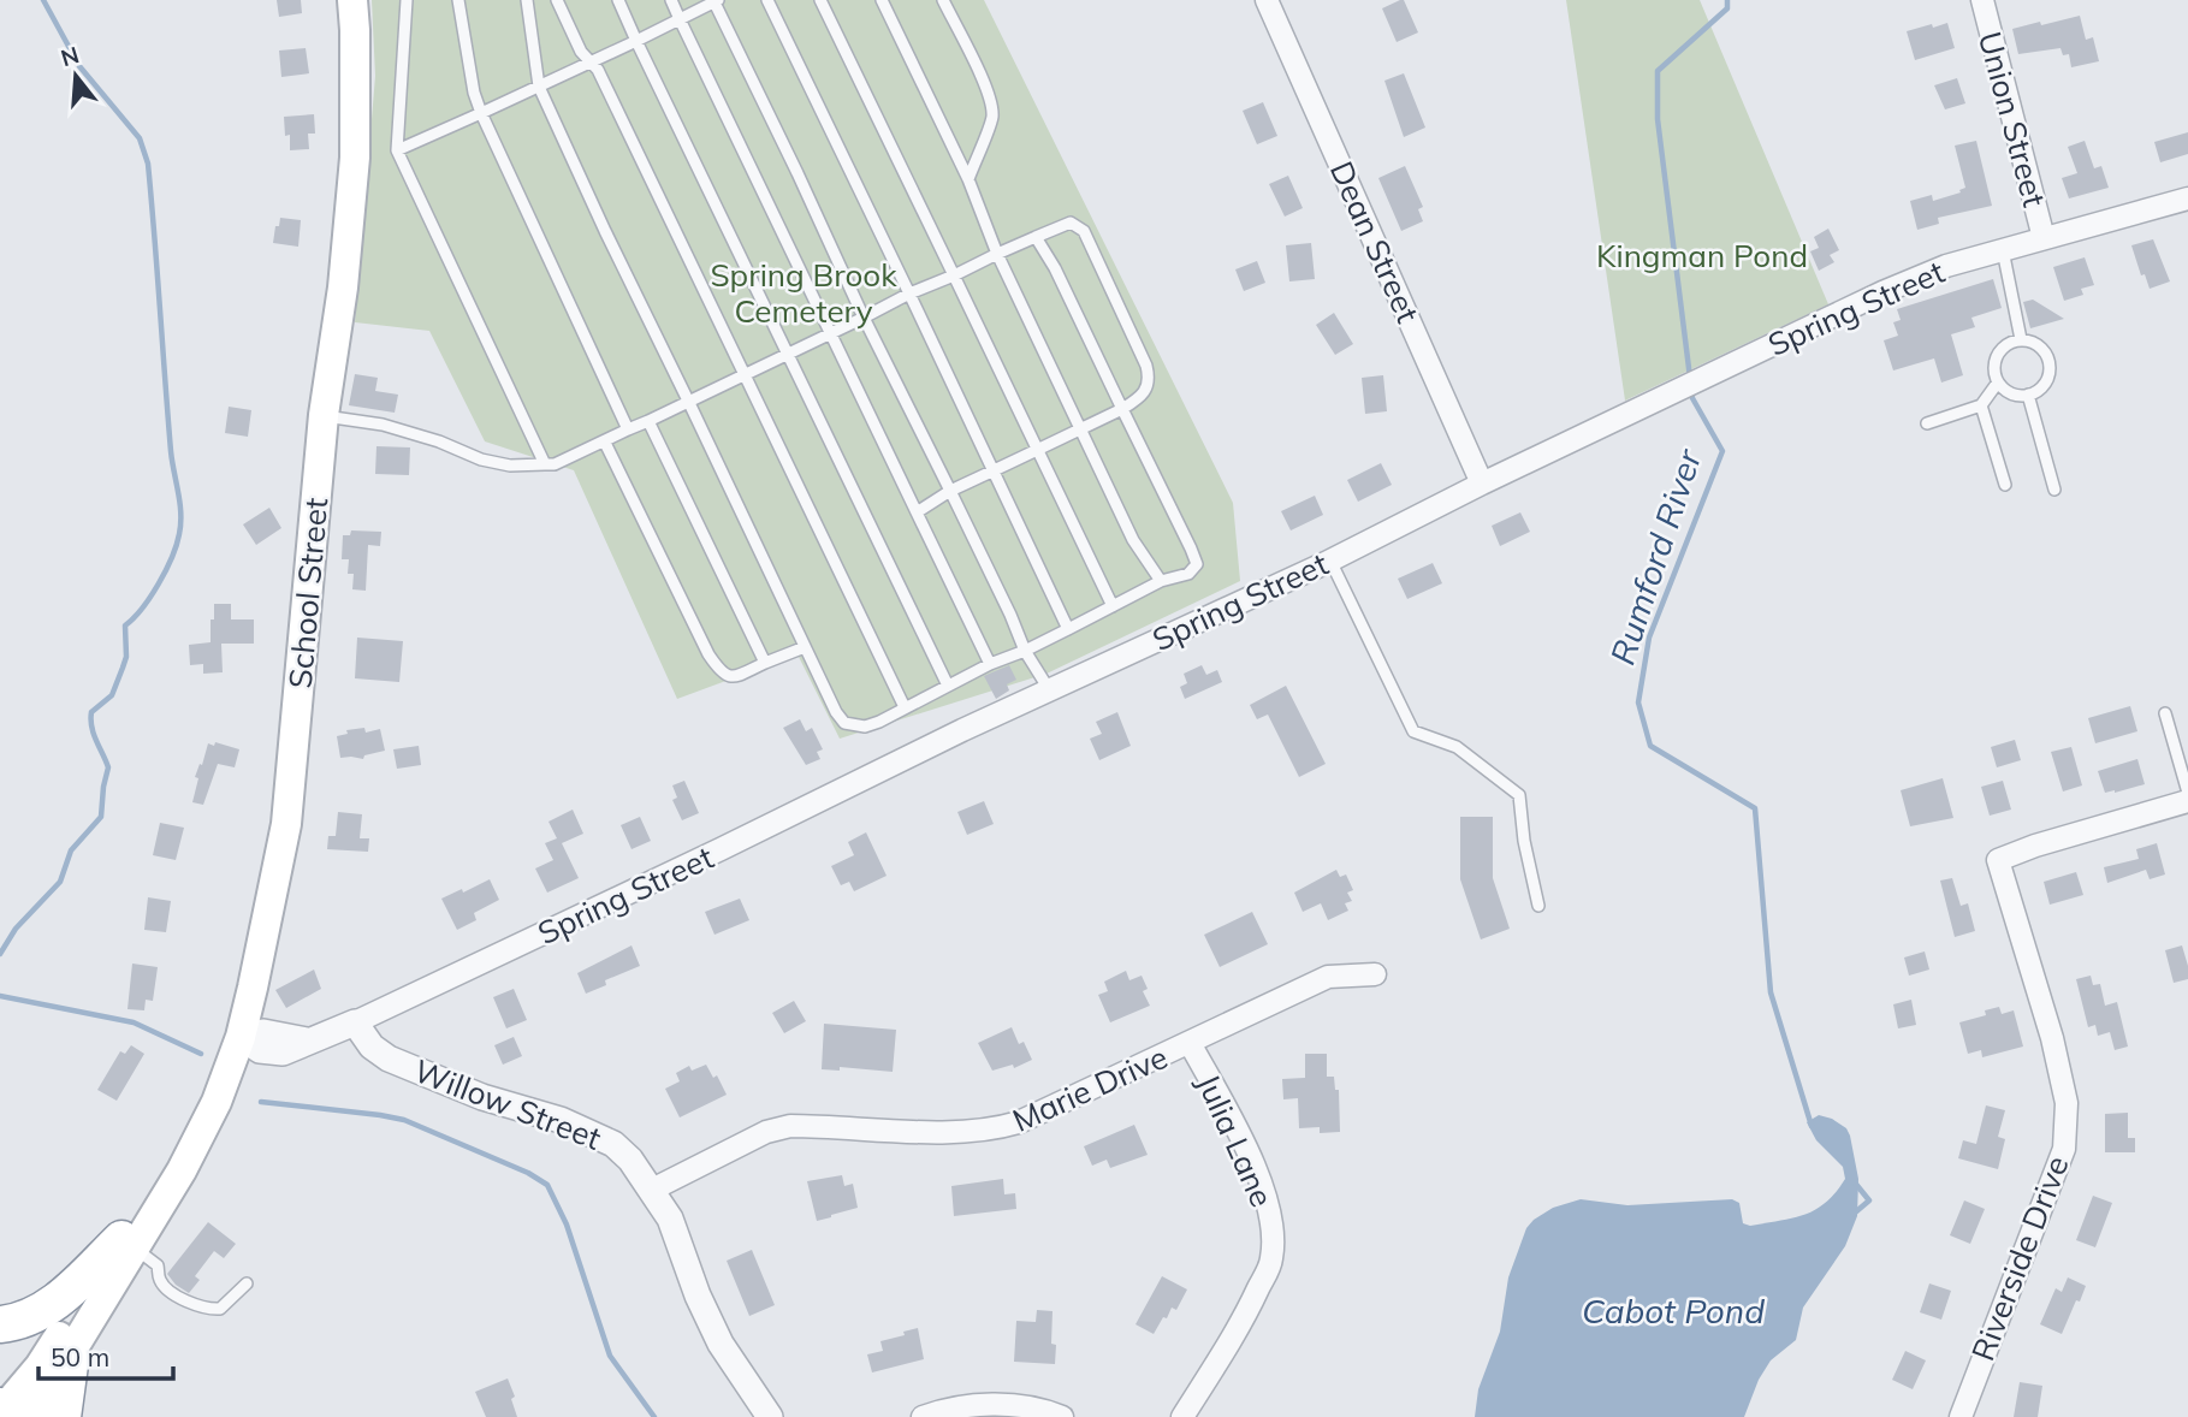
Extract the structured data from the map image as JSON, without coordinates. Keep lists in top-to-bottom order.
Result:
{
  "streets": {
    "main road": ["School Street"],
    "street": [
      "Union Street",
      "Dean Street",
      "Spring Street",
      "Marie Drive",
      "Willow Street",
      "Julia Lane",
      "Riverside Drive"
    ]
  },
  "crossings": [
    ["Union Street", "Spring Street"],
    ["Dean Street", "Spring Street"],
    ["Spring Street", "School Street"],
    ["Spring Street", "Willow Street"],
    ["Marie Drive", "Willow Street"],
    ["Marie Drive", "Julia Lane"]
  ],
  "water": ["Rumford River", "Cabot Pond"],
  "parks": ["Kingman Pond", "Spring Brook Cemetery"],
  "scale_bar": "50 m",
  "north": "top"
}
